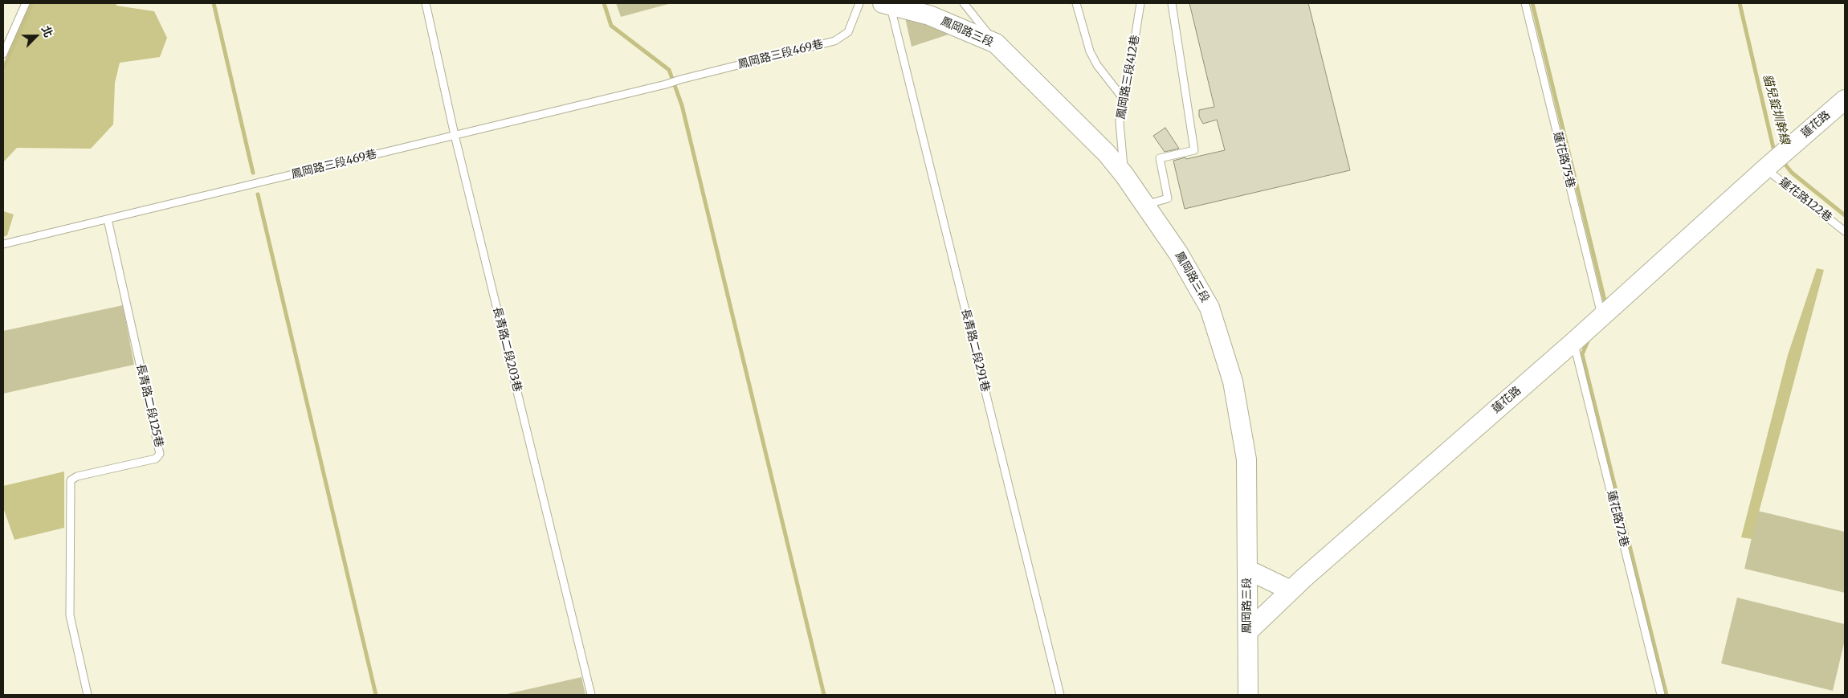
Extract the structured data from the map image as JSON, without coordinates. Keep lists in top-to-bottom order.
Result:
{
  "streets": {
    "street": ["鳳岡路三段", "蓮花路"],
    "lane": [
      "鳳岡路三段469巷",
      "鳳岡路三段412巷",
      "蓮花路75巷",
      "蓮花路122巷",
      "長青路二段203巷",
      "長青路二段291巷",
      "長青路二段125巷",
      "蓮花路72巷"
    ]
  },
  "crossings": [
    ["鳳岡路三段", "鳳岡路三段412巷"],
    ["鳳岡路三段", "蓮花路"],
    ["鳳岡路三段", "長青路二段291巷"],
    ["鳳岡路三段469巷", "長青路二段203巷"],
    ["鳳岡路三段469巷", "長青路二段125巷"],
    ["蓮花路", "蓮花路75巷"],
    ["蓮花路", "蓮花路122巷"],
    ["蓮花路", "蓮花路72巷"]
  ],
  "water": ["貓兒錠圳幹線"],
  "north": "top right"
}
